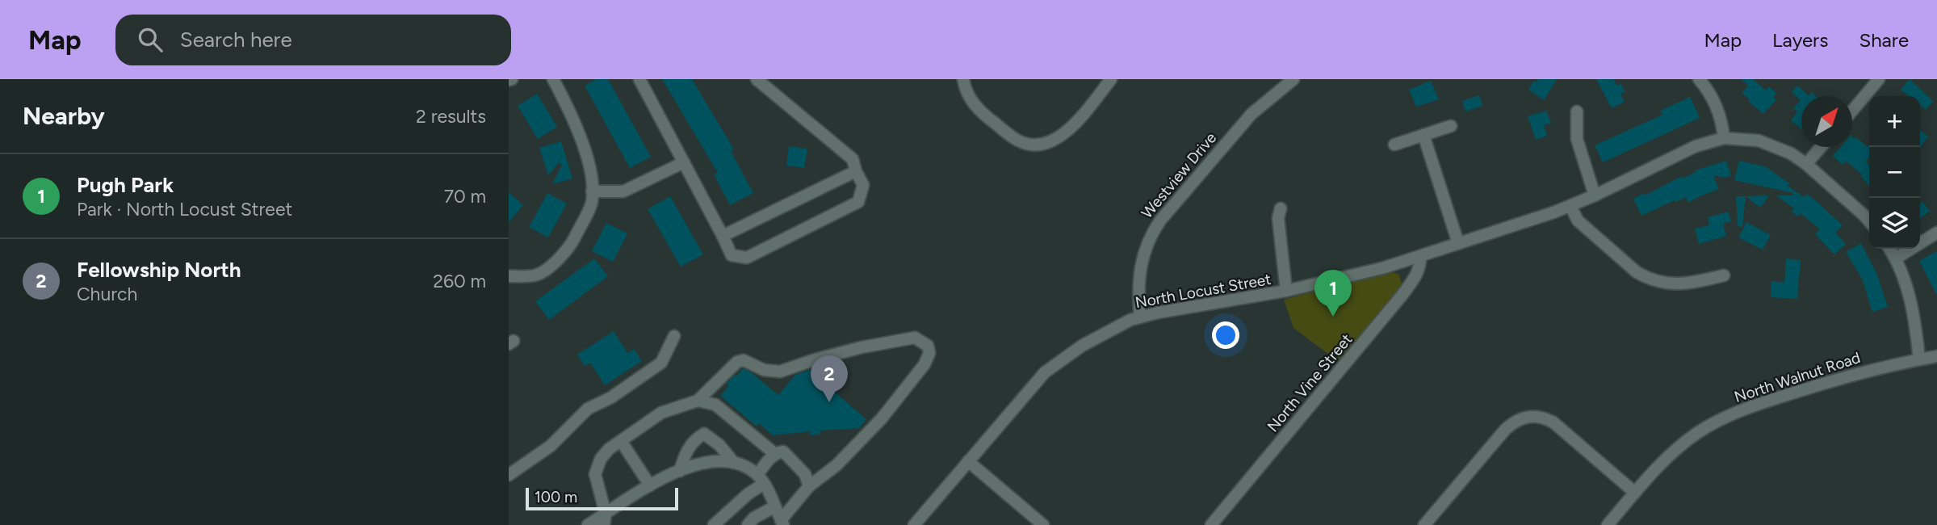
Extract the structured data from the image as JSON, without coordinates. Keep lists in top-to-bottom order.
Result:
{
  "streets": {
    "street": [
      "Westview Drive",
      "North Locust Street",
      "North Walnut Road",
      "North Vine Street"
    ]
  },
  "crossings": [
    ["Westview Drive", "North Locust Street"],
    ["North Locust Street", "North Vine Street"]
  ],
  "scale_bar": "100 m",
  "north": "top right",
  "page": {
    "header": "Map",
    "search": "Search here",
    "nav": ["Map", "Layers", "Share"],
    "heading": ["Nearby", "2 results"],
    "map_buttons": ["+", "−"],
    "list": [
      {
        "mark": "1",
        "name": "Pugh Park",
        "note": "Park · North Locust Street",
        "value": "70 m"
      },
      {
        "mark": "2",
        "name": "Fellowship North",
        "note": "Church",
        "value": "260 m"
      }
    ],
    "pins": ["1", "2"],
    "scale": "100 m"
  }
}
